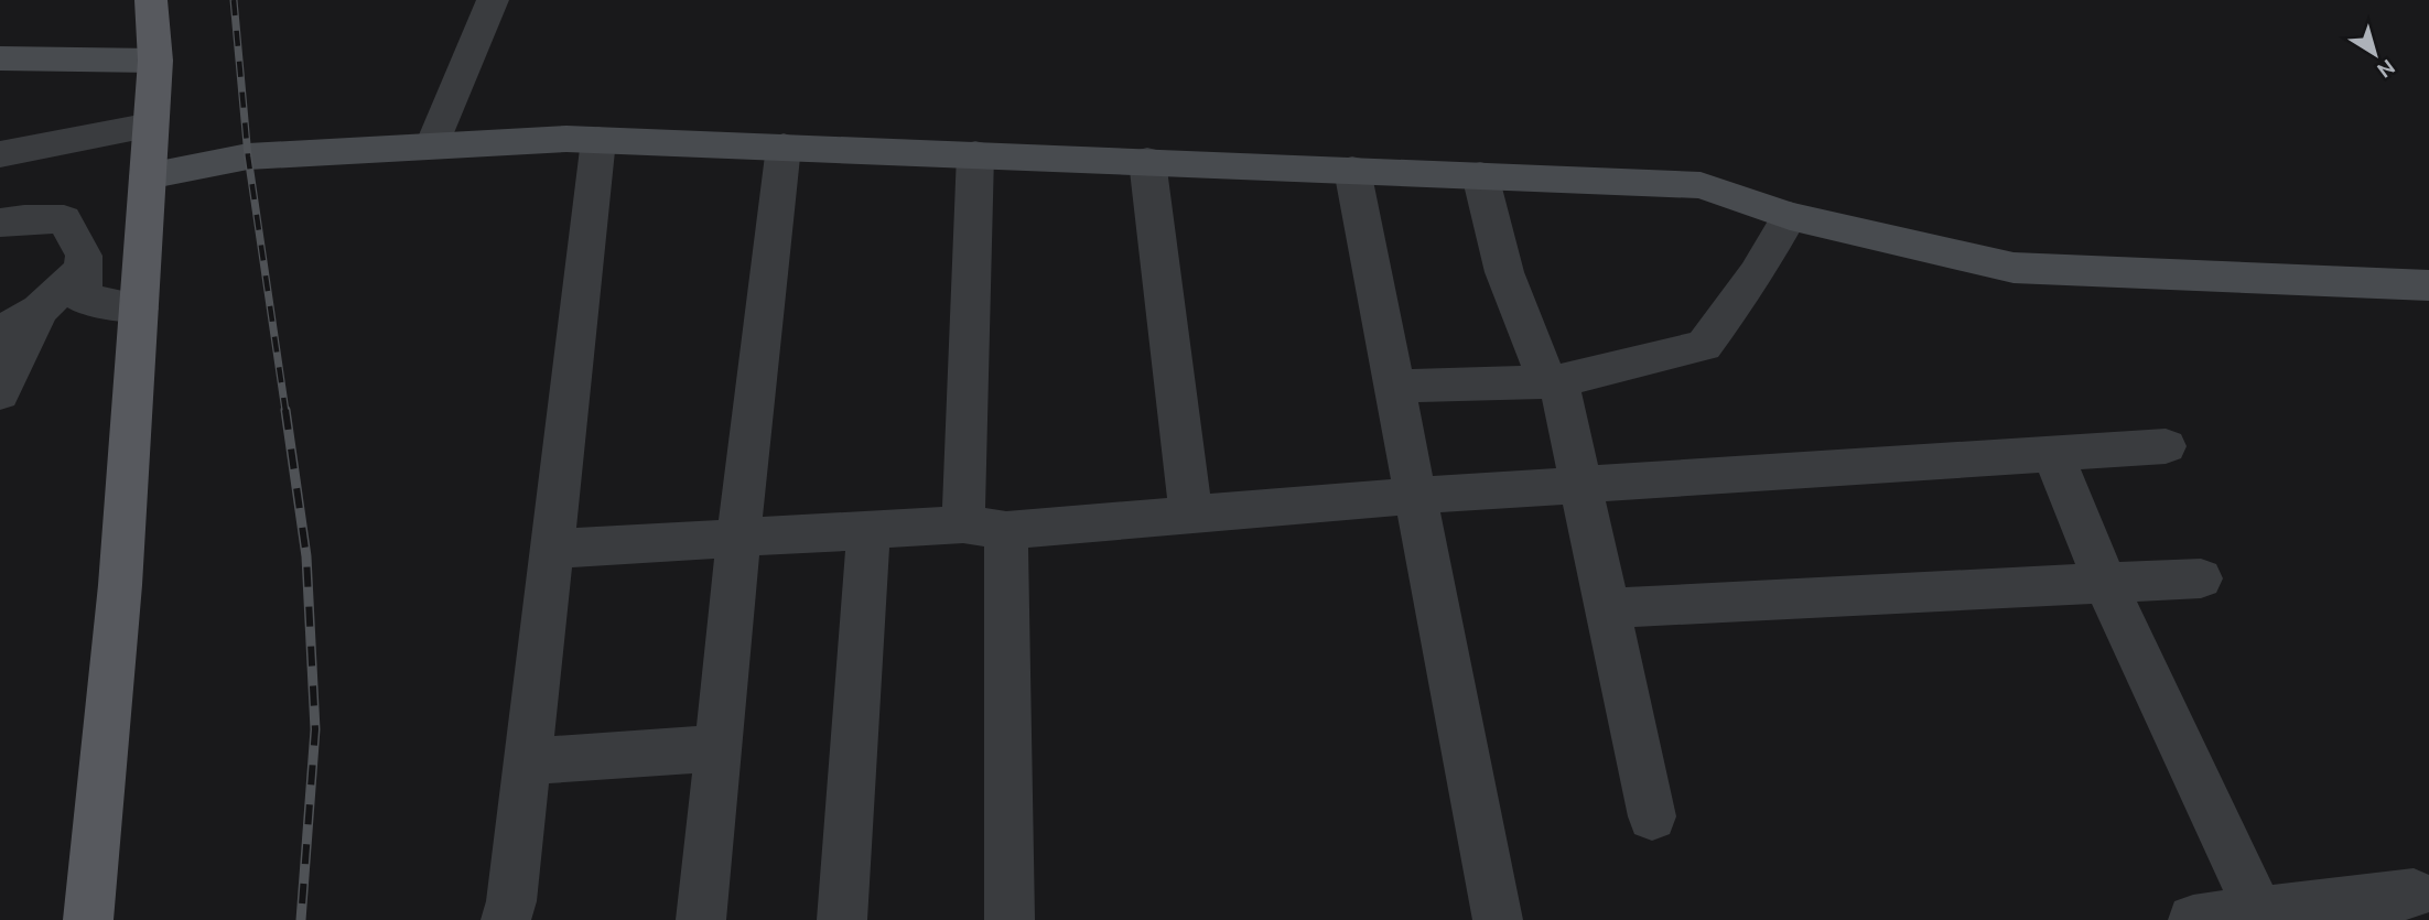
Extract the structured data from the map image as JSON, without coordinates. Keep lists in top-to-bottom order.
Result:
{
  "north": "bottom right"
}
